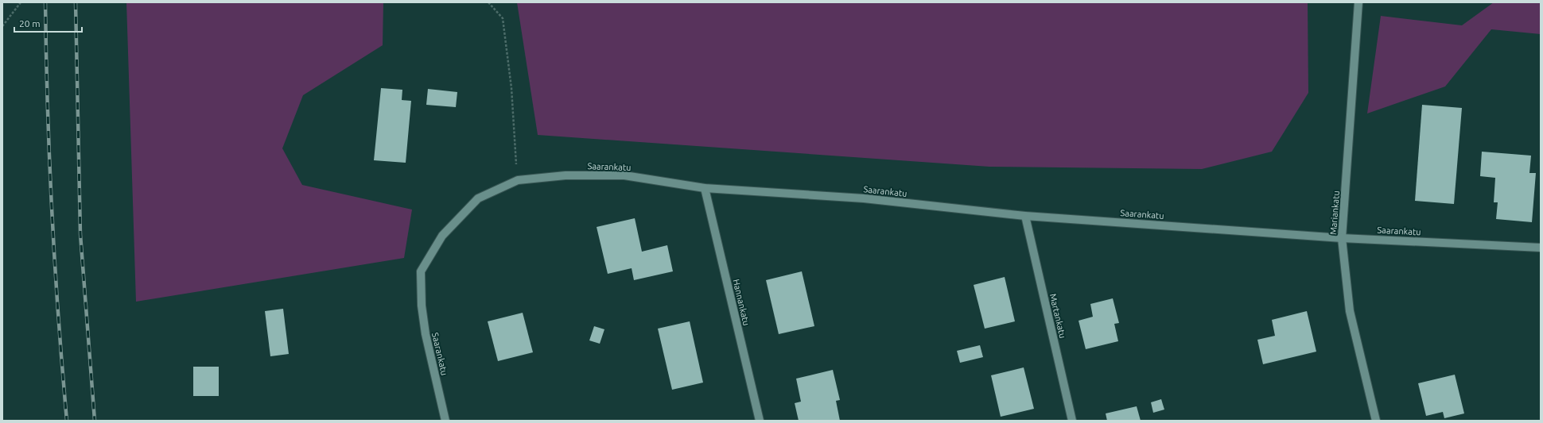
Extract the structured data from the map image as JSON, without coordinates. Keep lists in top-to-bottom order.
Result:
{
  "streets": {
    "street": [
      "Saarankatu",
      "Mariankatu",
      "Hannankatu",
      "Martankatu"
    ]
  },
  "crossings": [
    ["Saarankatu", "Mariankatu"],
    ["Saarankatu", "Hannankatu"],
    ["Saarankatu", "Martankatu"]
  ],
  "scale_bar": "20 m"
}
